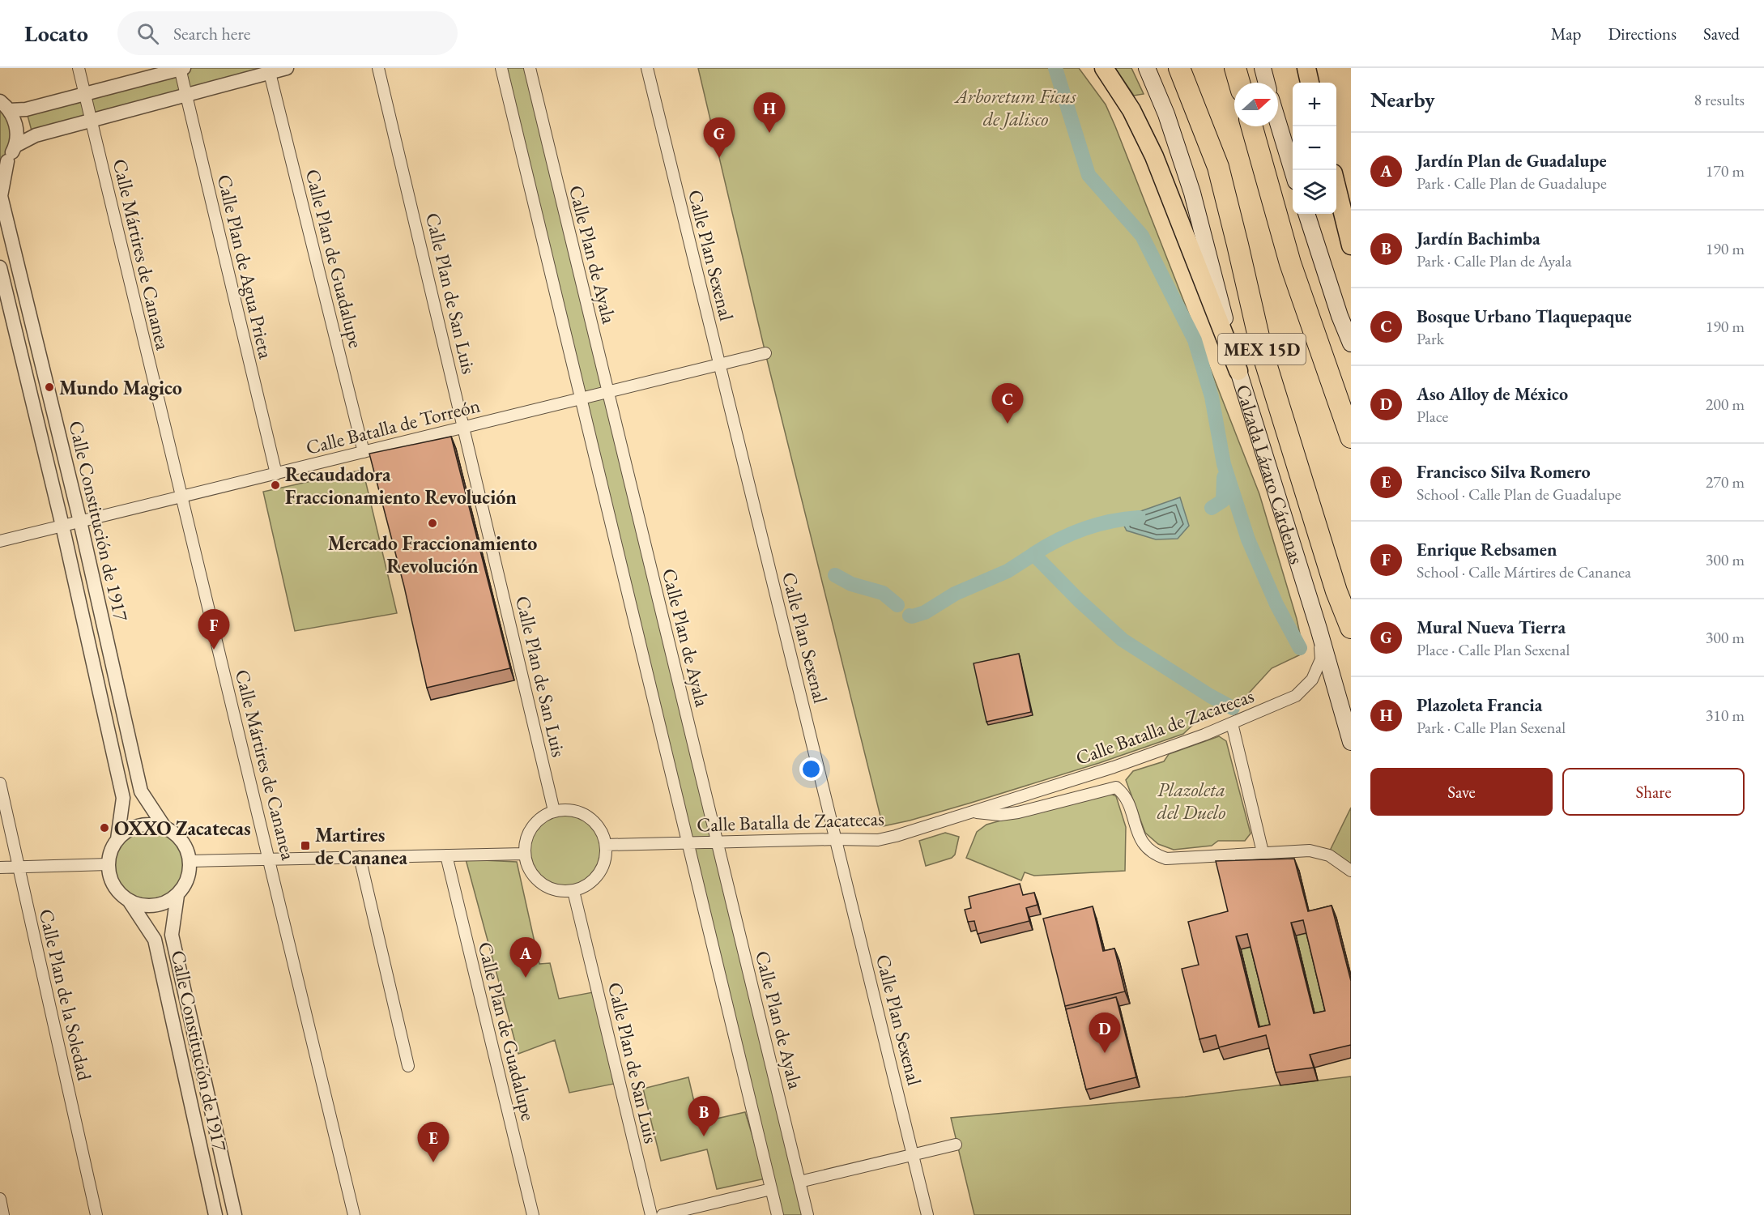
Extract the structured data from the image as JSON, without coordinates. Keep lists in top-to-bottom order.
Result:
{
  "streets": {
    "highway": ["MEX 15D", "Calzada Lázaro Cárdenas"],
    "street": [
      "Calle Mártires de Cananea",
      "Calle Plan de Ayala",
      "Calle Plan Sexenal",
      "Calle Plan de Guadalupe",
      "Calle Plan de Agua Prieta",
      "Calle Plan de San Luis",
      "Calle Batalla de Torreón",
      "Calle Constitución de 1917",
      "Calle Batalla de Zacatecas",
      "Calle Plan de la Soledad"
    ]
  },
  "crossings": [
    ["Calle Mártires de Cananea", "Calle Batalla de Torreón"],
    ["Calle Plan de Ayala", "Calle Batalla de Torreón"],
    ["Calle Plan de Ayala", "Calle Batalla de Zacatecas"],
    ["Calle Plan Sexenal", "Calle Batalla de Torreón"],
    ["Calle Plan Sexenal", "Calle Batalla de Zacatecas"],
    ["Calle Plan de Guadalupe", "Calle Batalla de Torreón"],
    ["Calle Plan de Agua Prieta", "Calle Batalla de Torreón"],
    ["Calle Plan de San Luis", "Calle Batalla de Torreón"],
    ["Calle Plan de San Luis", "Calle Batalla de Zacatecas"],
    ["Calle Batalla de Torreón", "Calle Constitución de 1917"],
    ["Calzada Lázaro Cárdenas", "Calle Batalla de Zacatecas"]
  ],
  "parks": ["Arboretum Ficus de Jalisco", "Plazoleta del Duelo"],
  "places": {
    "other": [
      "Mundo Magico",
      "Recaudadora Fraccionamiento Revolución",
      "Mercado Fraccionamiento Revolución",
      "OXXO Zacatecas"
    ],
    "transit": ["Martires de Cananea"]
  },
  "north": "right",
  "page": {
    "header": "Locato",
    "search": "Search here",
    "nav": ["Map", "Directions", "Saved"],
    "heading": ["Nearby", "8 results"],
    "map_buttons": ["+", "−"],
    "pins": [
      "H",
      "G",
      "C",
      "F",
      "A",
      "D",
      "B",
      "E"
    ],
    "list": [
      {
        "mark": "A",
        "name": "Jardín Plan de Guadalupe",
        "note": "Park · Calle Plan de Guadalupe",
        "value": "170 m"
      },
      {
        "mark": "B",
        "name": "Jardín Bachimba",
        "note": "Park · Calle Plan de Ayala",
        "value": "190 m"
      },
      {
        "mark": "C",
        "name": "Bosque Urbano Tlaquepaque",
        "note": "Park",
        "value": "190 m"
      },
      {
        "mark": "D",
        "name": "Aso Alloy de México",
        "note": "Place",
        "value": "200 m"
      },
      {
        "mark": "E",
        "name": "Francisco Silva Romero",
        "note": "School · Calle Plan de Guadalupe",
        "value": "270 m"
      },
      {
        "mark": "F",
        "name": "Enrique Rebsamen",
        "note": "School · Calle Mártires de Cananea",
        "value": "300 m"
      },
      {
        "mark": "G",
        "name": "Mural Nueva Tierra",
        "note": "Place · Calle Plan Sexenal",
        "value": "300 m"
      },
      {
        "mark": "H",
        "name": "Plazoleta Francia",
        "note": "Park · Calle Plan Sexenal",
        "value": "310 m"
      }
    ],
    "buttons": ["Save", "Share"]
  }
}
